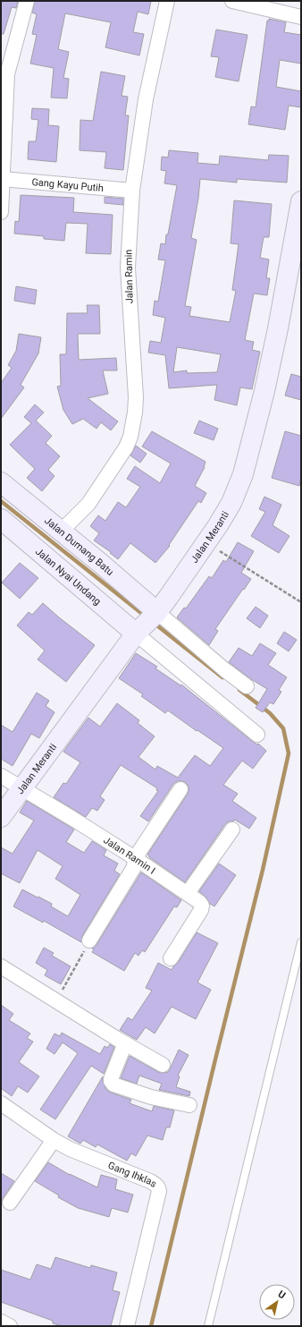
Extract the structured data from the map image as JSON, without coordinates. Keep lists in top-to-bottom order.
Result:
{
  "streets": {
    "street": [
      "Gang Kayu Putih",
      "Jalan Ramin",
      "Jalan Meranti",
      "Jalan Dumang Batu",
      "Jalan Nyai Undang",
      "Jalan Ramin I",
      "Gang Ihklas"
    ]
  },
  "crossings": [
    ["Gang Kayu Putih", "Jalan Ramin"],
    ["Jalan Ramin", "Jalan Dumang Batu"],
    ["Jalan Meranti", "Jalan Dumang Batu"],
    ["Jalan Meranti", "Jalan Nyai Undang"],
    ["Jalan Meranti", "Jalan Ramin I"],
    ["Jalan Dumang Batu", "Jalan Nyai Undang"]
  ],
  "north": "top right"
}
